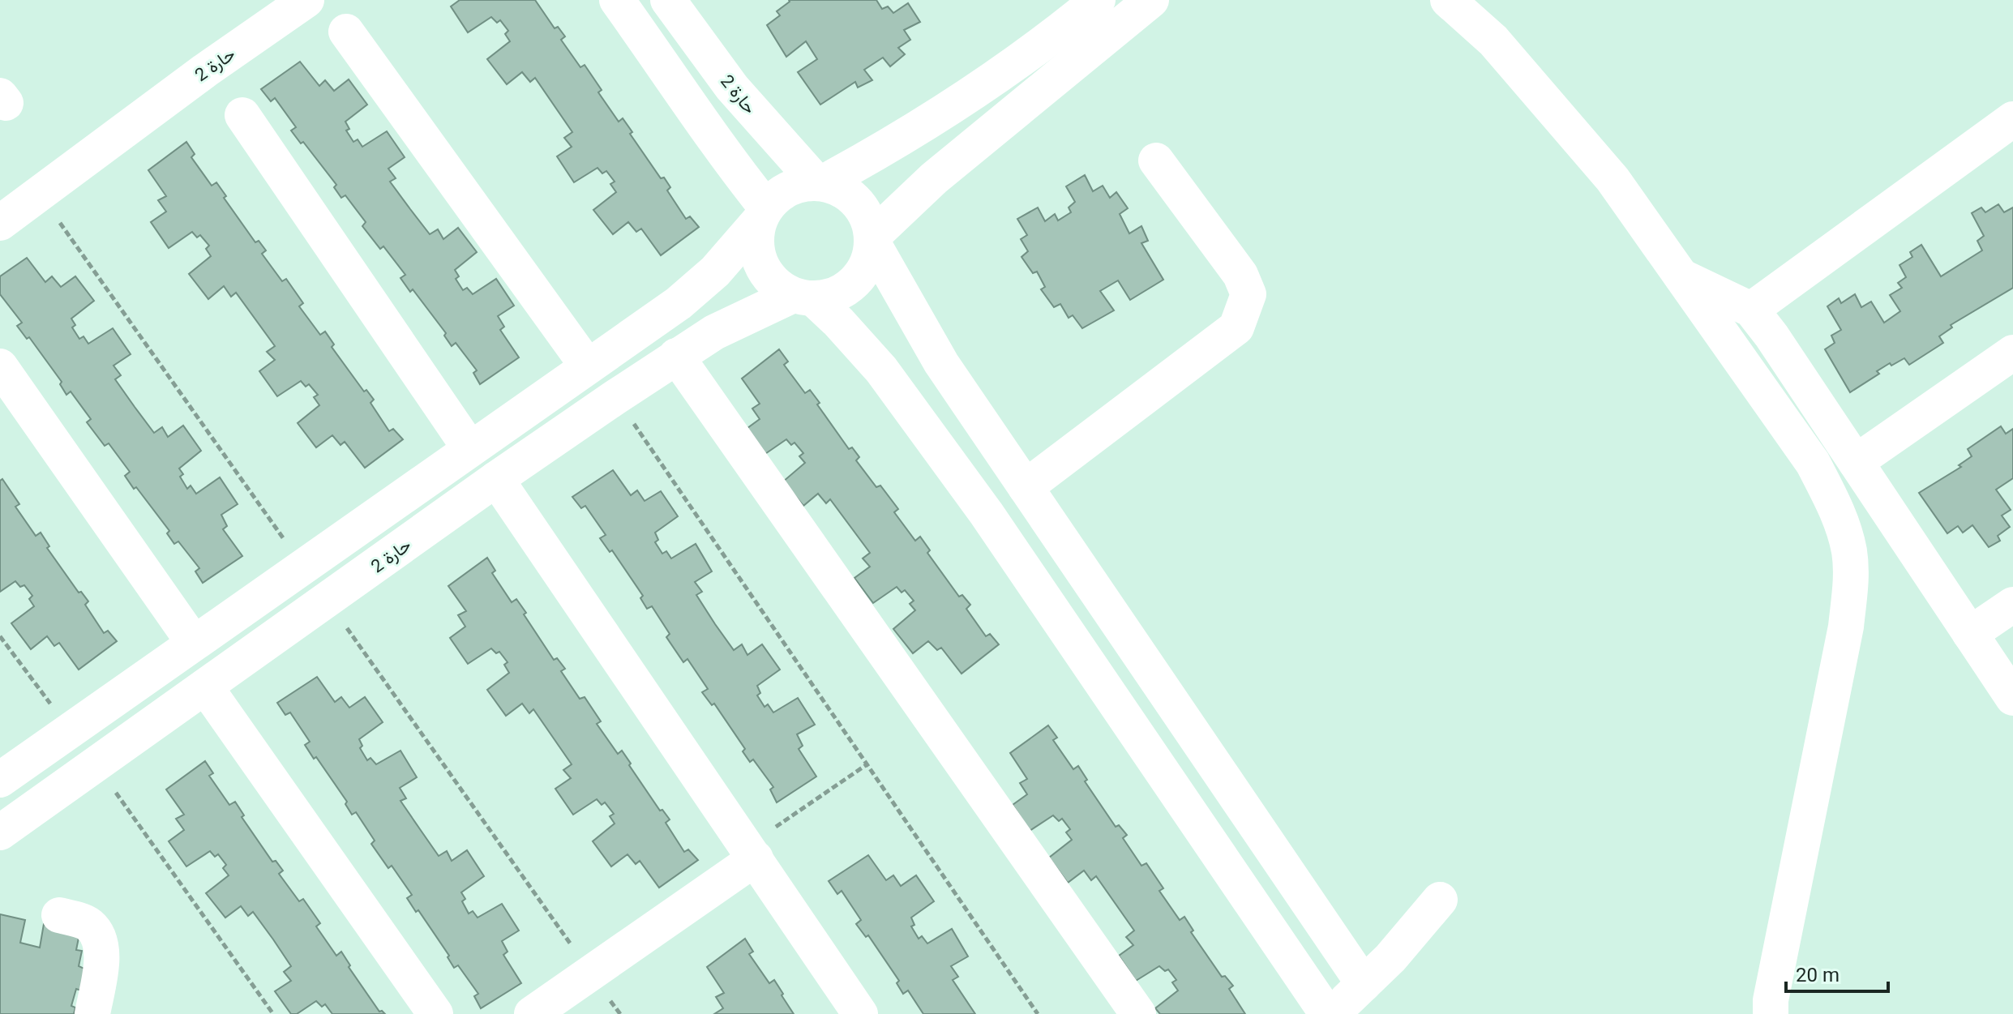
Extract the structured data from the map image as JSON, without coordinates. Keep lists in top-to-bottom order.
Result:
{
  "streets": {
    "street": ["حارة 2"]
  },
  "scale_bar": "20 m"
}
